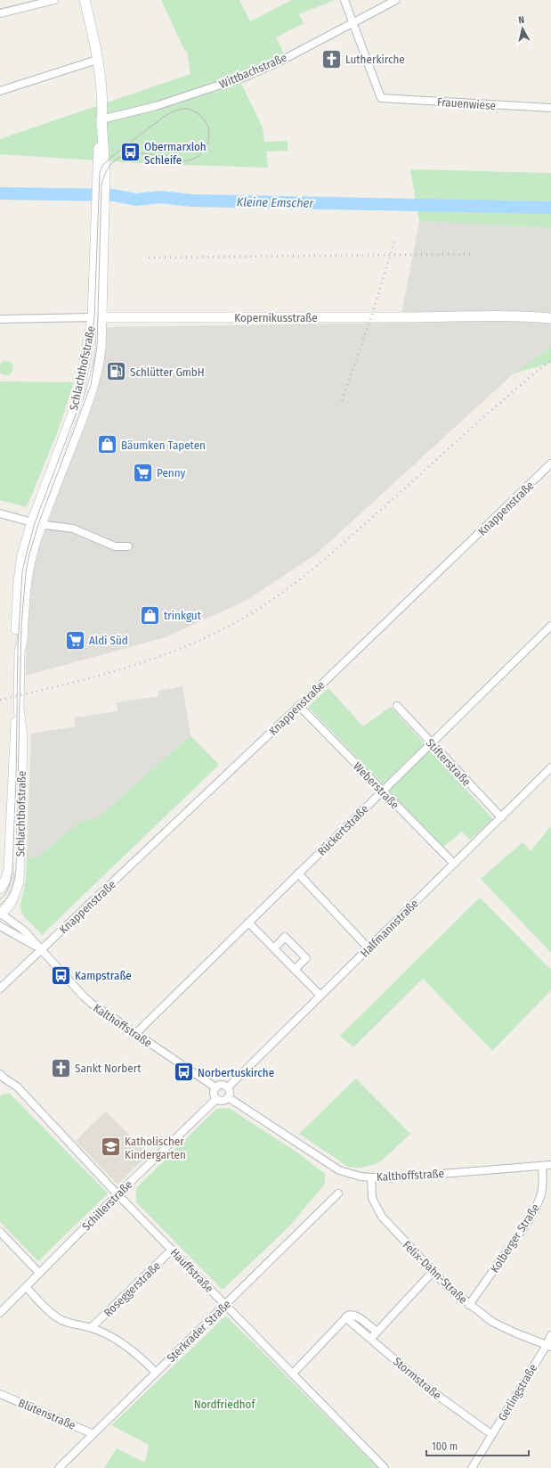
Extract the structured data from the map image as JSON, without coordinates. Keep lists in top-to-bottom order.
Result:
{
  "streets": {
    "street": [
      "Wittbachstraße",
      "Frauenwiese",
      "Kopernikusstraße",
      "Schlachthofstraße",
      "Knappenstraße",
      "Stifterstraße",
      "Weberstraße",
      "Rückertstraße",
      "Halfmannstraße",
      "Kalthoffstraße",
      "Schillerstraße",
      "Kolberger Straße",
      "Hauffstraße",
      "Felix-Dahn-Straße",
      "Roseggerstraße",
      "Sterkrader Straße",
      "Stormstraße",
      "Gerlingstraße",
      "Blütenstraße"
    ]
  },
  "crossings": [
    ["Wittbachstraße", "Frauenwiese"],
    ["Wittbachstraße", "Schlachthofstraße"],
    ["Kopernikusstraße", "Schlachthofstraße"],
    ["Schlachthofstraße", "Kalthoffstraße"],
    ["Knappenstraße", "Weberstraße"],
    ["Knappenstraße", "Kalthoffstraße"],
    ["Stifterstraße", "Rückertstraße"],
    ["Stifterstraße", "Halfmannstraße"],
    ["Weberstraße", "Rückertstraße"],
    ["Weberstraße", "Halfmannstraße"],
    ["Rückertstraße", "Kalthoffstraße"],
    ["Halfmannstraße", "Kalthoffstraße"],
    ["Halfmannstraße", "Schillerstraße"],
    ["Kalthoffstraße", "Schillerstraße"],
    ["Kalthoffstraße", "Kolberger Straße"],
    ["Kalthoffstraße", "Felix-Dahn-Straße"],
    ["Schillerstraße", "Hauffstraße"],
    ["Kolberger Straße", "Felix-Dahn-Straße"],
    ["Hauffstraße", "Roseggerstraße"],
    ["Hauffstraße", "Sterkrader Straße"],
    ["Felix-Dahn-Straße", "Gerlingstraße"],
    ["Sterkrader Straße", "Blütenstraße"],
    ["Stormstraße", "Gerlingstraße"]
  ],
  "water": ["Kleine Emscher"],
  "parks": ["Nordfriedhof"],
  "places": {
    "church": ["Lutherkirche", "Sankt Norbert"],
    "bus stop": ["Obermarxloh Schleife", "Kampstraße", "Norbertuskirche"],
    "fuel station": ["Schlütter GmbH"],
    "shop": ["Bäumken Tapeten", "trinkgut"],
    "supermarket": ["Penny", "Aldi Süd"],
    "school or university": ["Katholischer Kindergarten"]
  },
  "scale_bar": "100 m",
  "north": "top"
}
